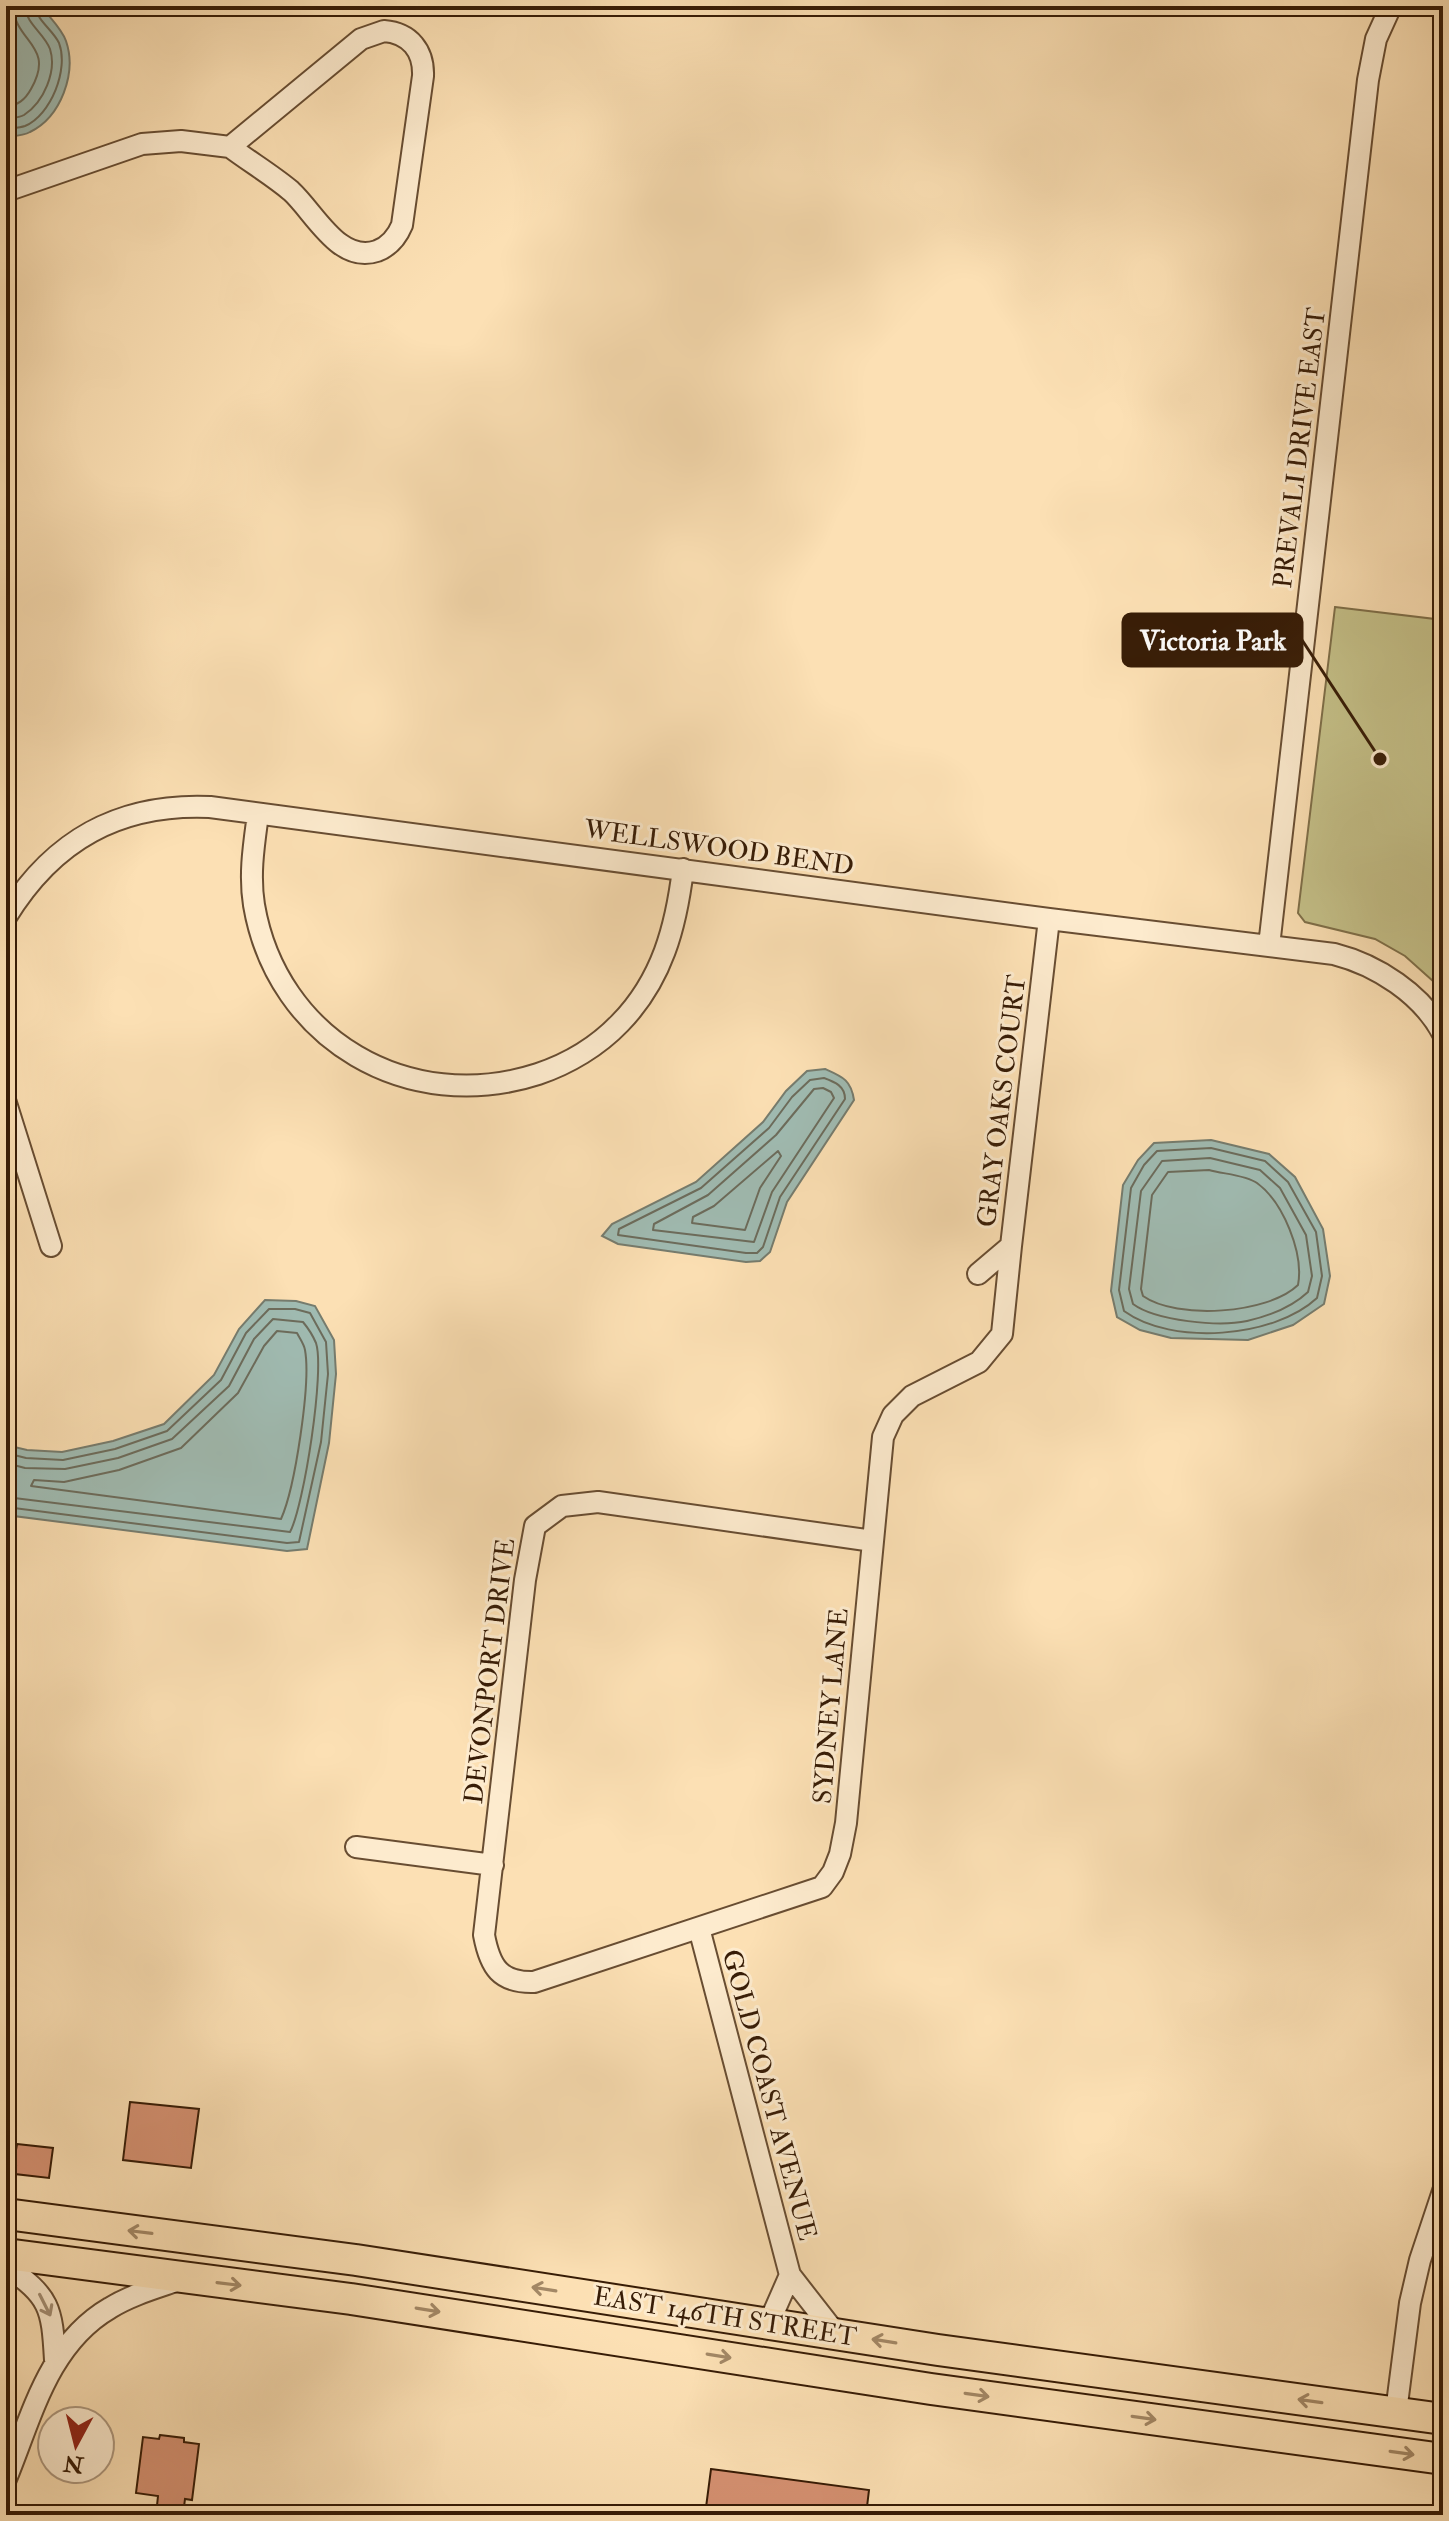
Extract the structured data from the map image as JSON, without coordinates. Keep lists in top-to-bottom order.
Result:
{
  "streets": {
    "main road": ["EAST 146TH STREET"],
    "street": [
      "PREVALI DRIVE EAST",
      "WELLSWOOD BEND",
      "GRAY OAKS COURT",
      "DEVONPORT DRIVE",
      "SYDNEY LANE",
      "GOLD COAST AVENUE"
    ]
  },
  "crossings": [
    ["PREVALI DRIVE EAST", "WELLSWOOD BEND"],
    ["WELLSWOOD BEND", "GRAY OAKS COURT"],
    ["GRAY OAKS COURT", "SYDNEY LANE"],
    ["DEVONPORT DRIVE", "SYDNEY LANE"],
    ["SYDNEY LANE", "GOLD COAST AVENUE"],
    ["GOLD COAST AVENUE", "EAST 146TH STREET"]
  ],
  "places": ["Victoria Park"],
  "north": "bottom"
}
